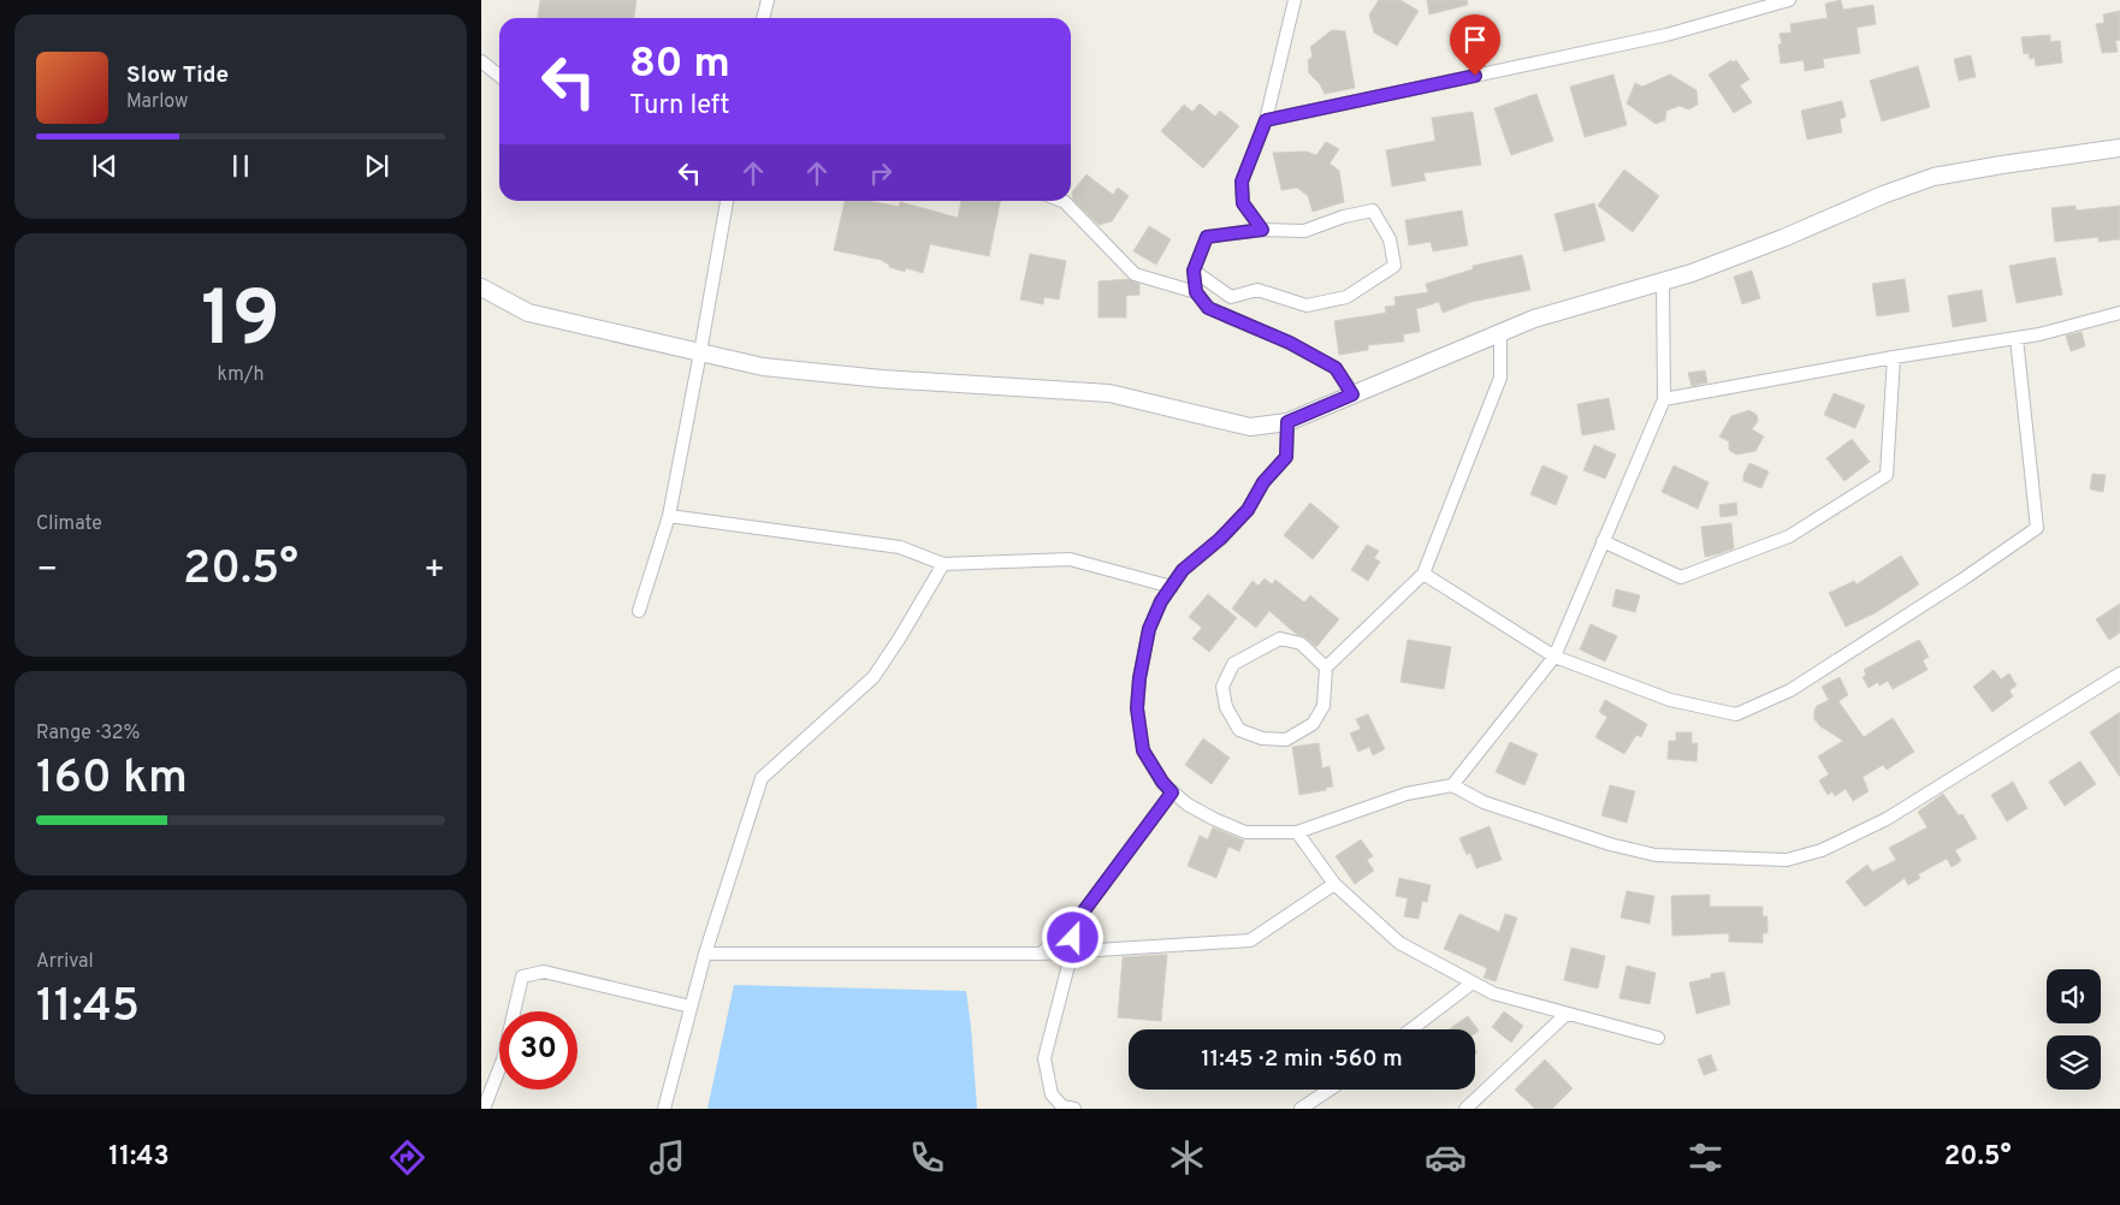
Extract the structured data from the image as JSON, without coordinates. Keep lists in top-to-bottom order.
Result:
{
  "page": {
    "turn": ["80 m", "Turn left"],
    "song": ["Slow Tide", "Marlow"],
    "tile": [
      ["19", "km/h"],
      "Climate",
      ["Range · 32%", "160 km"],
      ["Arrival", "11:45"]
    ],
    "heat": ["−", "20.5°", "+"],
    "limit": "30",
    "trip": "11:45 · 2 min · 560 m",
    "tabs": ["11:43", "20.5°"]
  }
}
